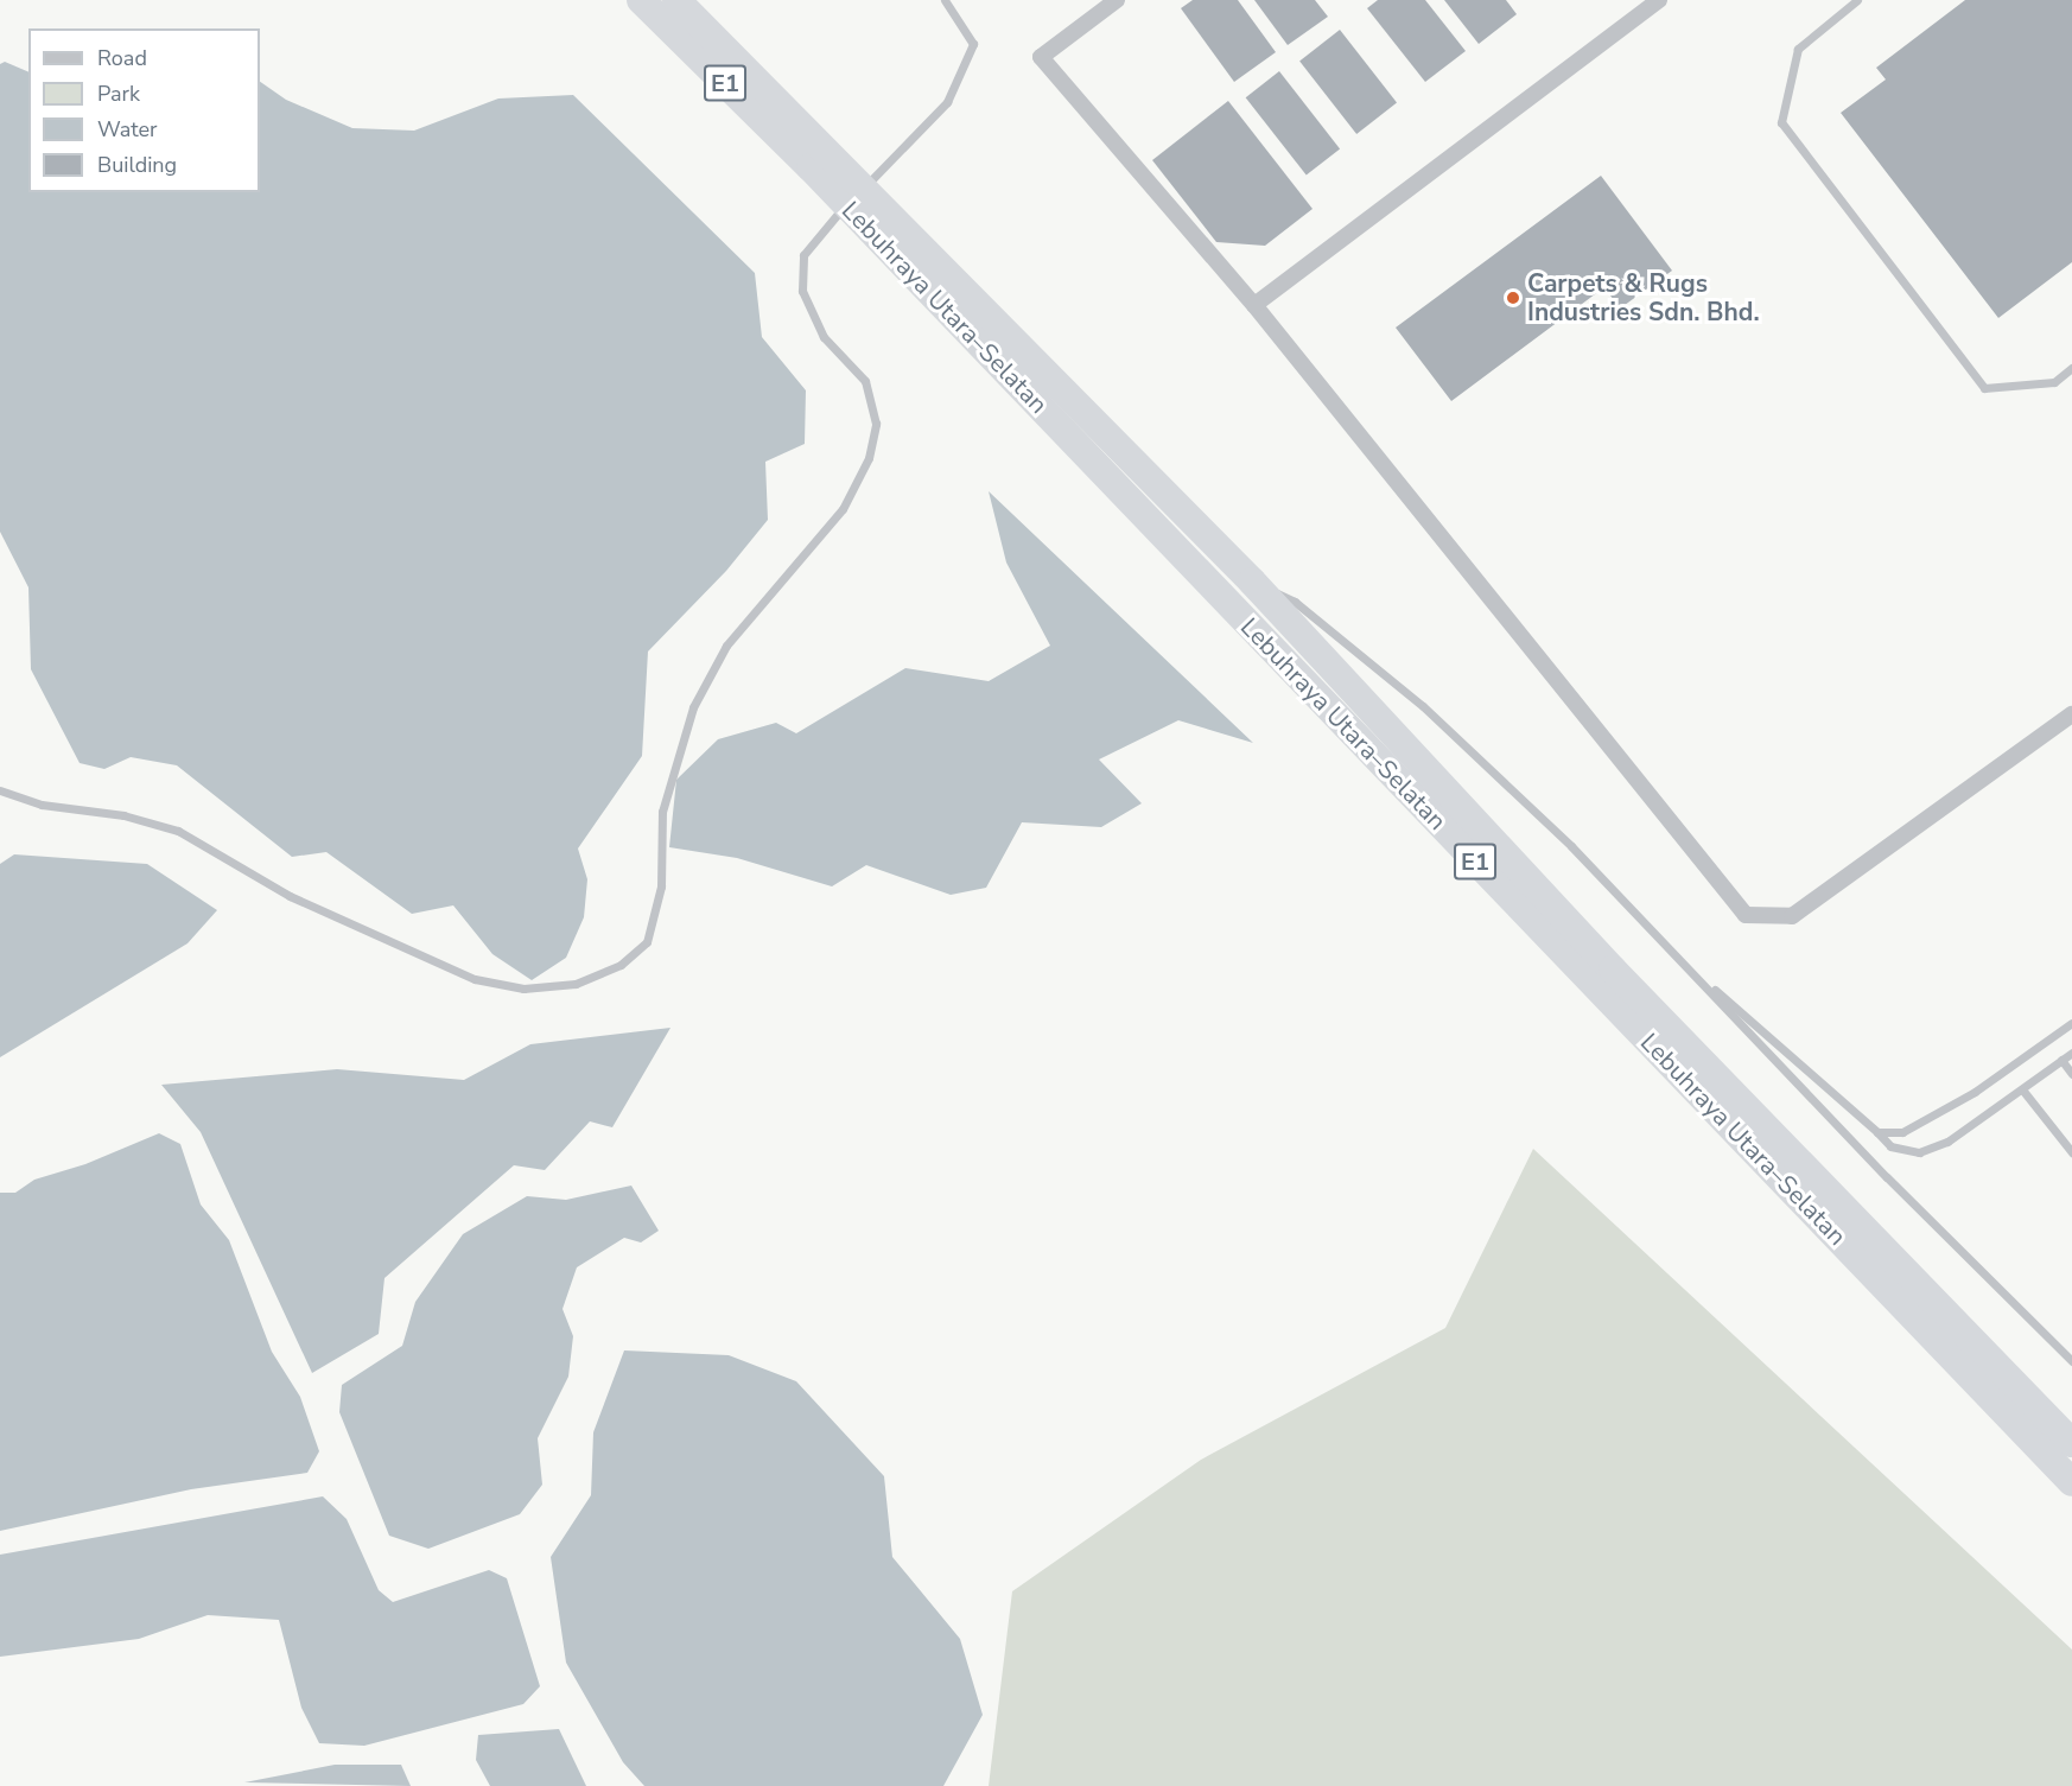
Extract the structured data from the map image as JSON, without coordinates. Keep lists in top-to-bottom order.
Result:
{
  "streets": {
    "highway": ["E1", "Lebuhraya Utara–Selatan"]
  },
  "places": ["Carpets & Rugs Industries Sdn. Bhd."],
  "legend": [
    "Road",
    "Park",
    "Water",
    "Building"
  ]
}
